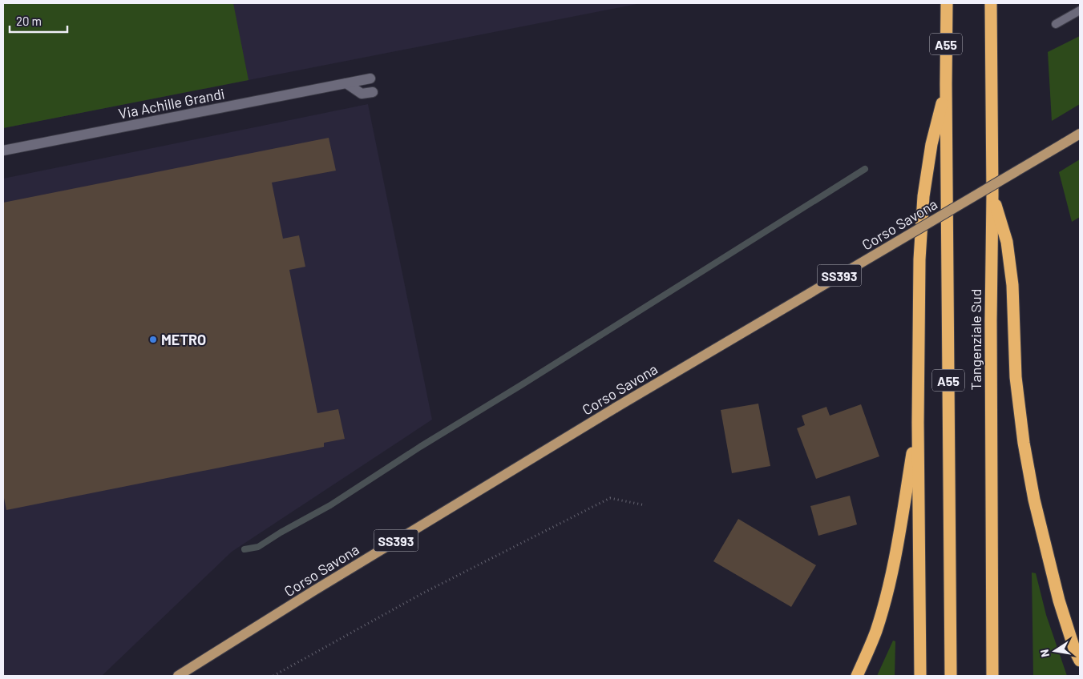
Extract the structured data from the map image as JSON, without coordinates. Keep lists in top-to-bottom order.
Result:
{
  "streets": {
    "highway": ["A55", "Tangenziale Sud"],
    "main road": ["Corso Savona", "SS393"],
    "street": ["Via Achille Grandi"]
  },
  "places": ["METRO"],
  "scale_bar": "20 m",
  "north": "left"
}
